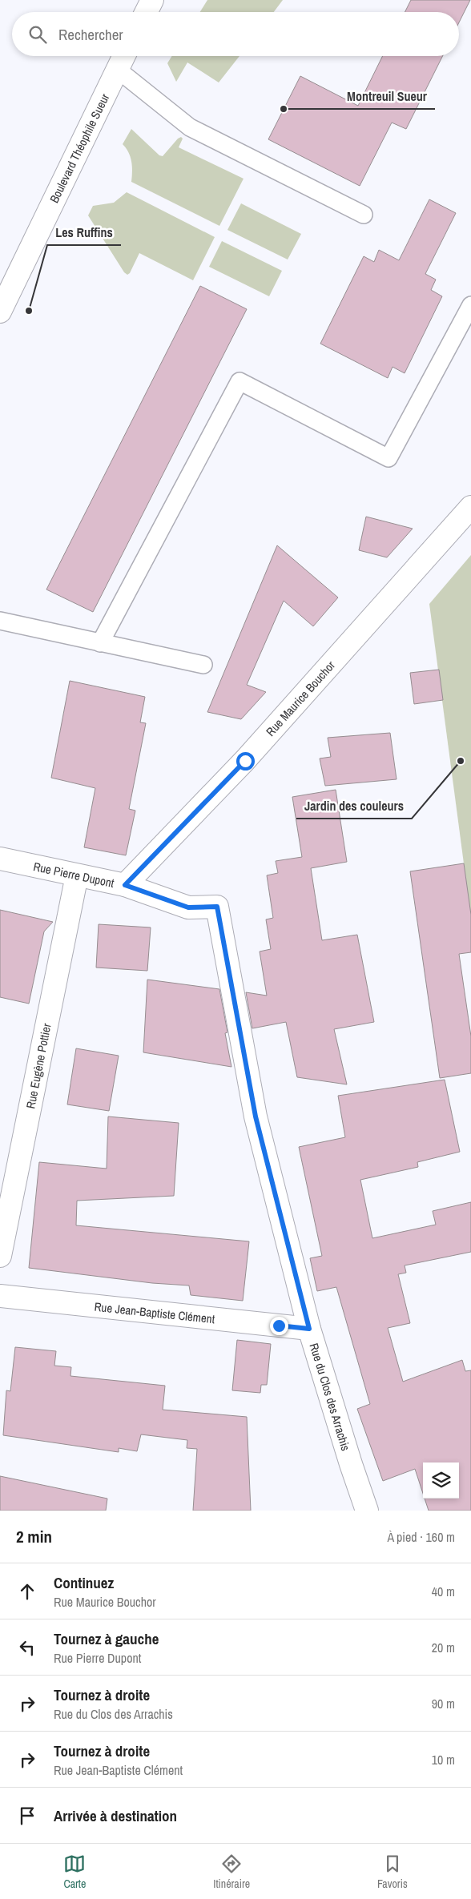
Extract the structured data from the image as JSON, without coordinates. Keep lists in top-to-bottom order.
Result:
{
  "streets": {
    "street": [
      "Boulevard Théophile Sueur",
      "Rue Maurice Bouchor",
      "Rue Pierre Dupont",
      "Rue Eugène Pottier",
      "Rue Jean-Baptiste Clément",
      "Rue du Clos des Arrachis"
    ]
  },
  "crossings": [
    ["Rue Maurice Bouchor", "Rue Pierre Dupont"],
    ["Rue Pierre Dupont", "Rue Eugène Pottier"],
    ["Rue Pierre Dupont", "Rue du Clos des Arrachis"],
    ["Rue Jean-Baptiste Clément", "Rue du Clos des Arrachis"]
  ],
  "places": ["Montreuil Sueur", "Les Ruffins", "Jardin des couleurs"],
  "page": {
    "search": "Rechercher",
    "heading": ["2 min", "À pied · 160 m"],
    "list": [
      ["Continuez", "Rue Maurice Bouchor", "40 m"],
      ["Tournez à gauche", "Rue Pierre Dupont", "20 m"],
      ["Tournez à droite", "Rue du Clos des Arrachis", "90 m"],
      ["Tournez à droite", "Rue Jean-Baptiste Clément", "10 m"],
      "Arrivée à destination"
    ],
    "nav": ["Carte", "Itinéraire", "Favoris"]
  }
}
